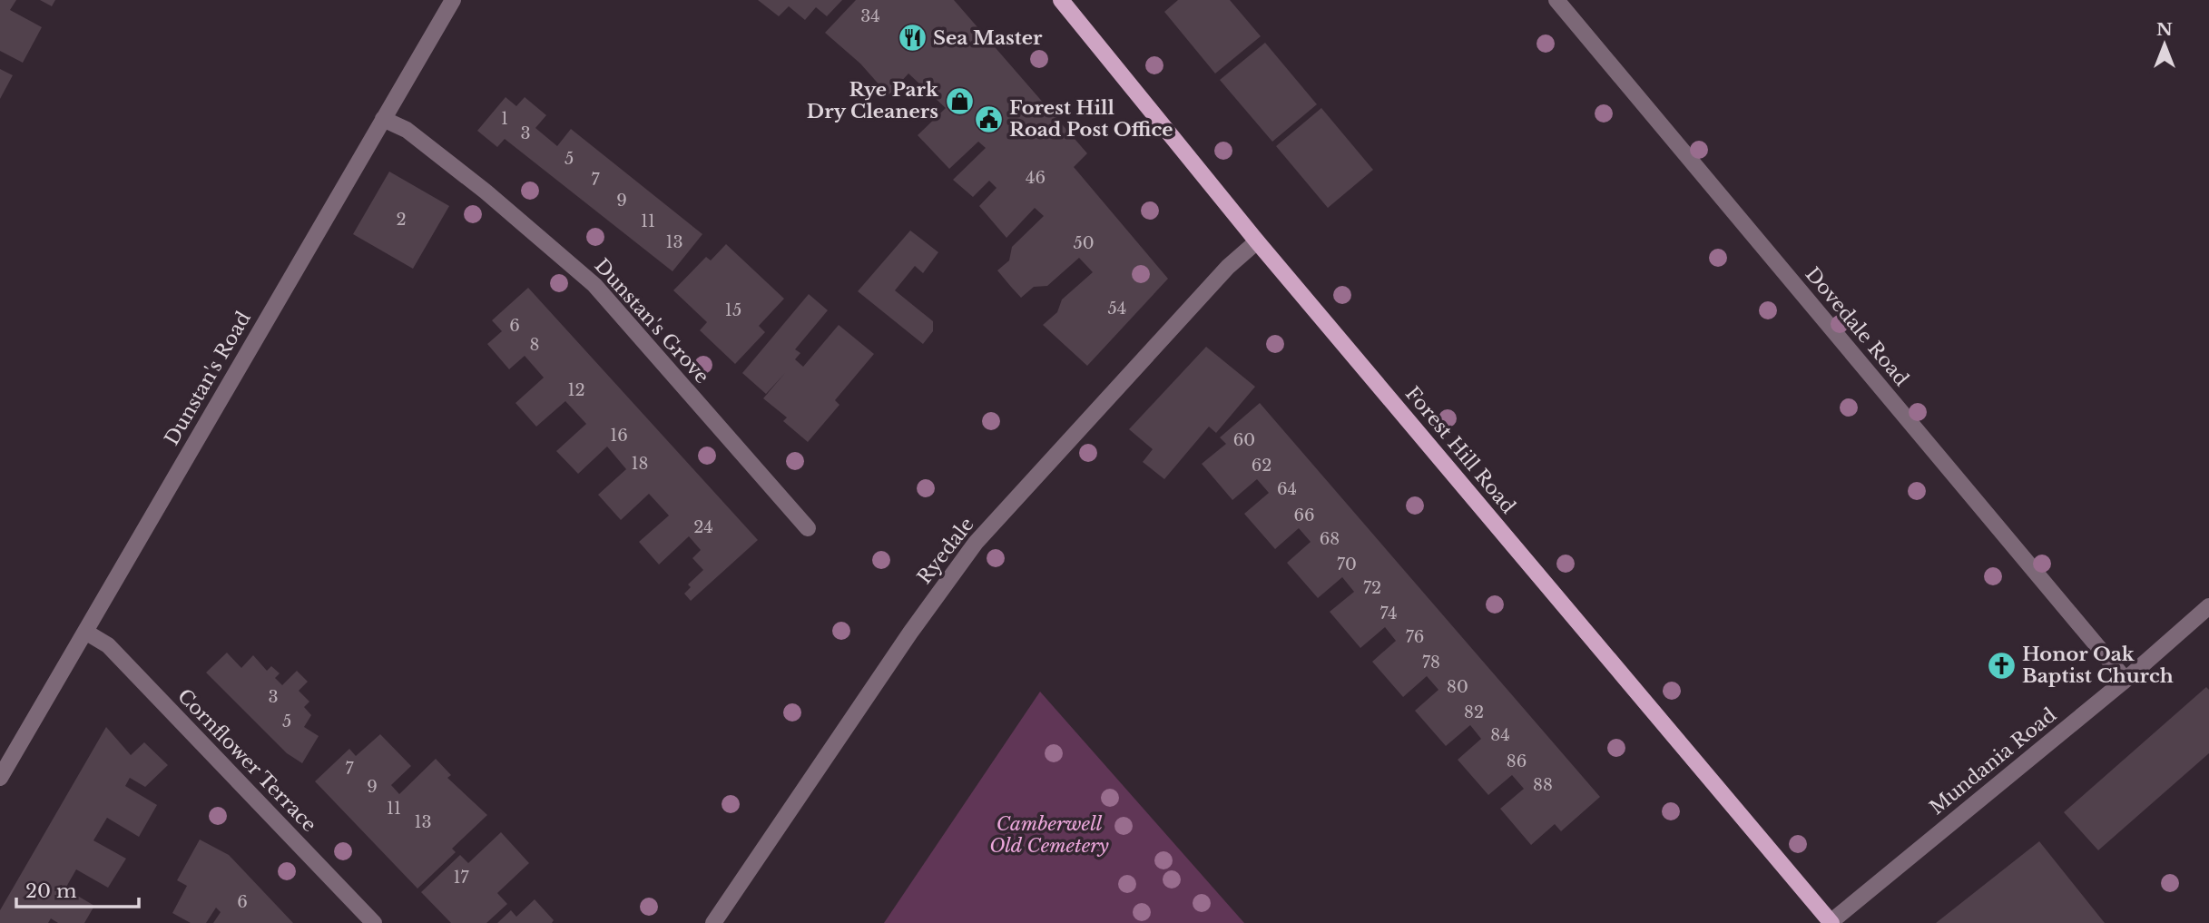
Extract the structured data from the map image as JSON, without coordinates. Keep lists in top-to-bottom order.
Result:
{
  "streets": {
    "main road": ["Forest Hill Road"],
    "street": [
      "Dunstan's Grove",
      "Dovedale Road",
      "Dunstan's Road",
      "Ryedale",
      "Cornflower Terrace",
      "Mundania Road"
    ]
  },
  "crossings": [
    ["Dunstan's Grove", "Dunstan's Road"],
    ["Dovedale Road", "Mundania Road"],
    ["Dunstan's Road", "Cornflower Terrace"],
    ["Forest Hill Road", "Ryedale"],
    ["Forest Hill Road", "Mundania Road"]
  ],
  "parks": ["Camberwell Old Cemetery"],
  "places": {
    "restaurant": ["Sea Master"],
    "shop": ["Rye Park Dry Cleaners"],
    "public building": ["Forest Hill Road Post Office"],
    "church": ["Honor Oak Baptist Church"]
  },
  "house_numbers": [
    "34",
    "1",
    "3",
    "5",
    "46",
    "7",
    "9",
    "2",
    "11",
    "13",
    "50",
    "54",
    "15",
    "6",
    "8",
    "12",
    "16",
    "60",
    "18",
    "62",
    "64",
    "66",
    "24",
    "68",
    "70",
    "72",
    "74",
    "76",
    "78",
    "80",
    "3",
    "82",
    "5",
    "84",
    "86",
    "7",
    "88",
    "9",
    "11",
    "13",
    "17",
    "6"
  ],
  "scale_bar": "20 m",
  "north": "top"
}
